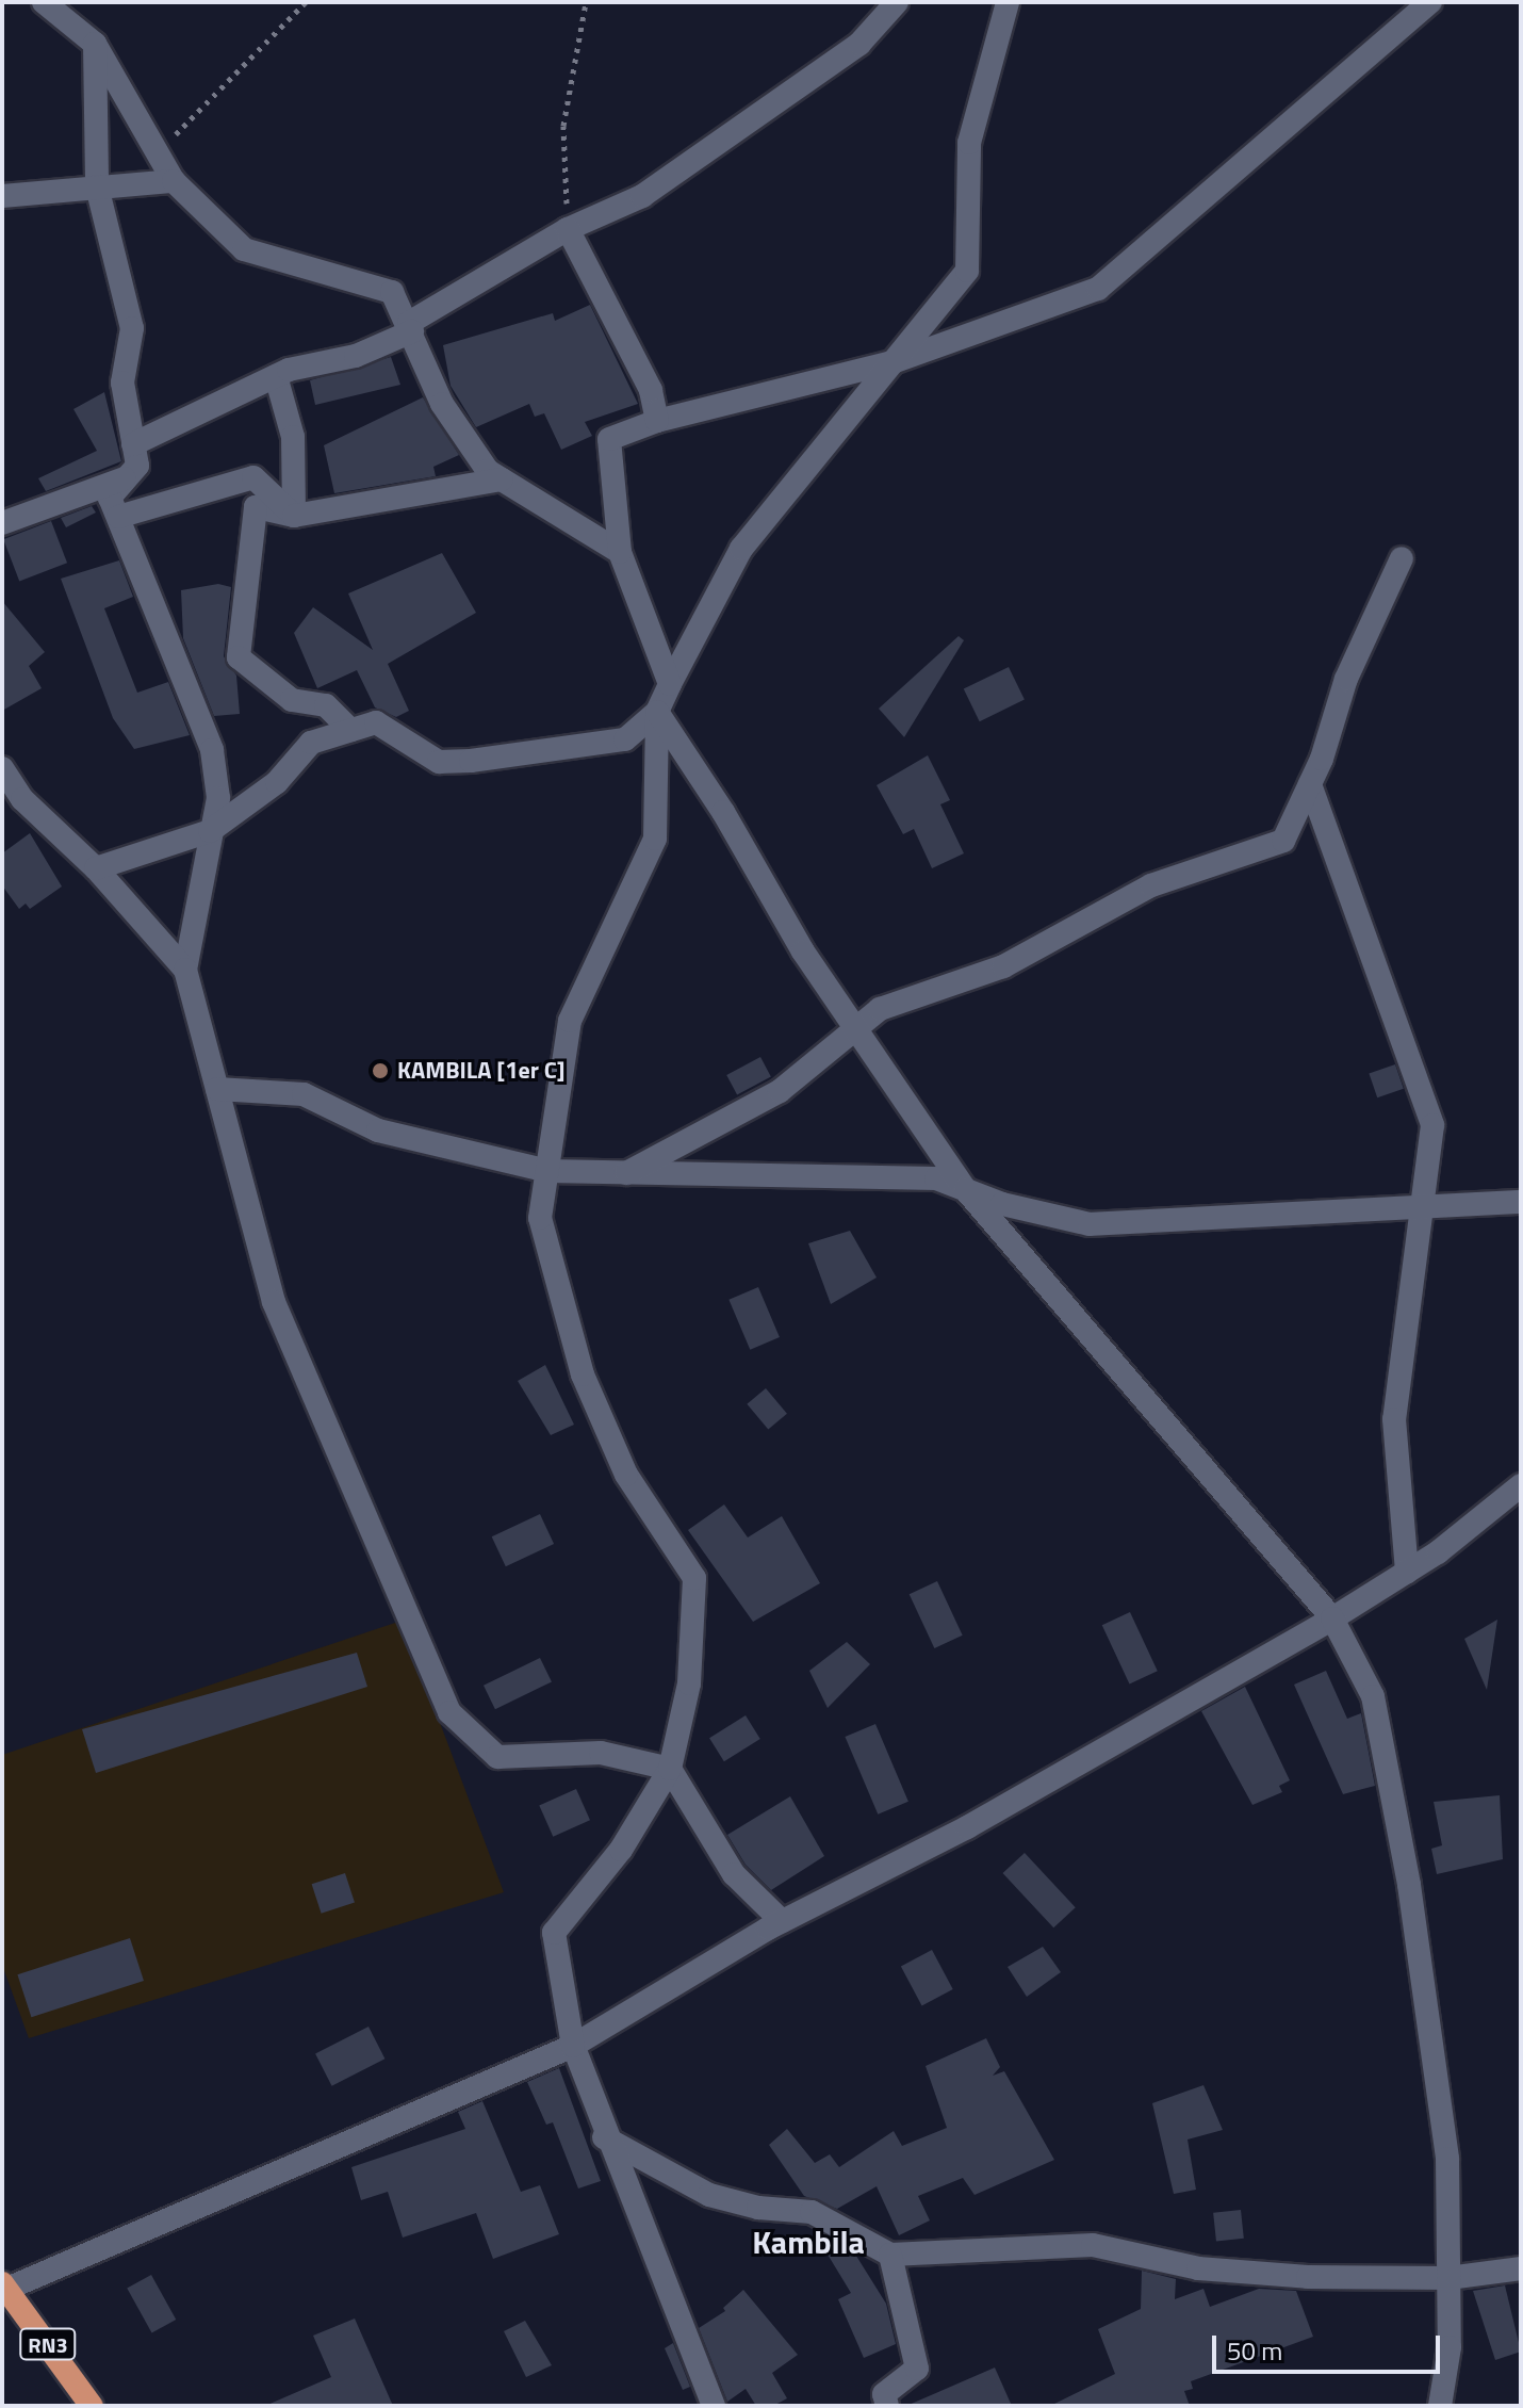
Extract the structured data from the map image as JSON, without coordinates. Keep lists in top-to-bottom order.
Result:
{
  "streets": {
    "highway": ["RN3"]
  },
  "districts": ["Kambila"],
  "places": ["KAMBILA [1er C]"],
  "scale_bar": "50 m"
}
